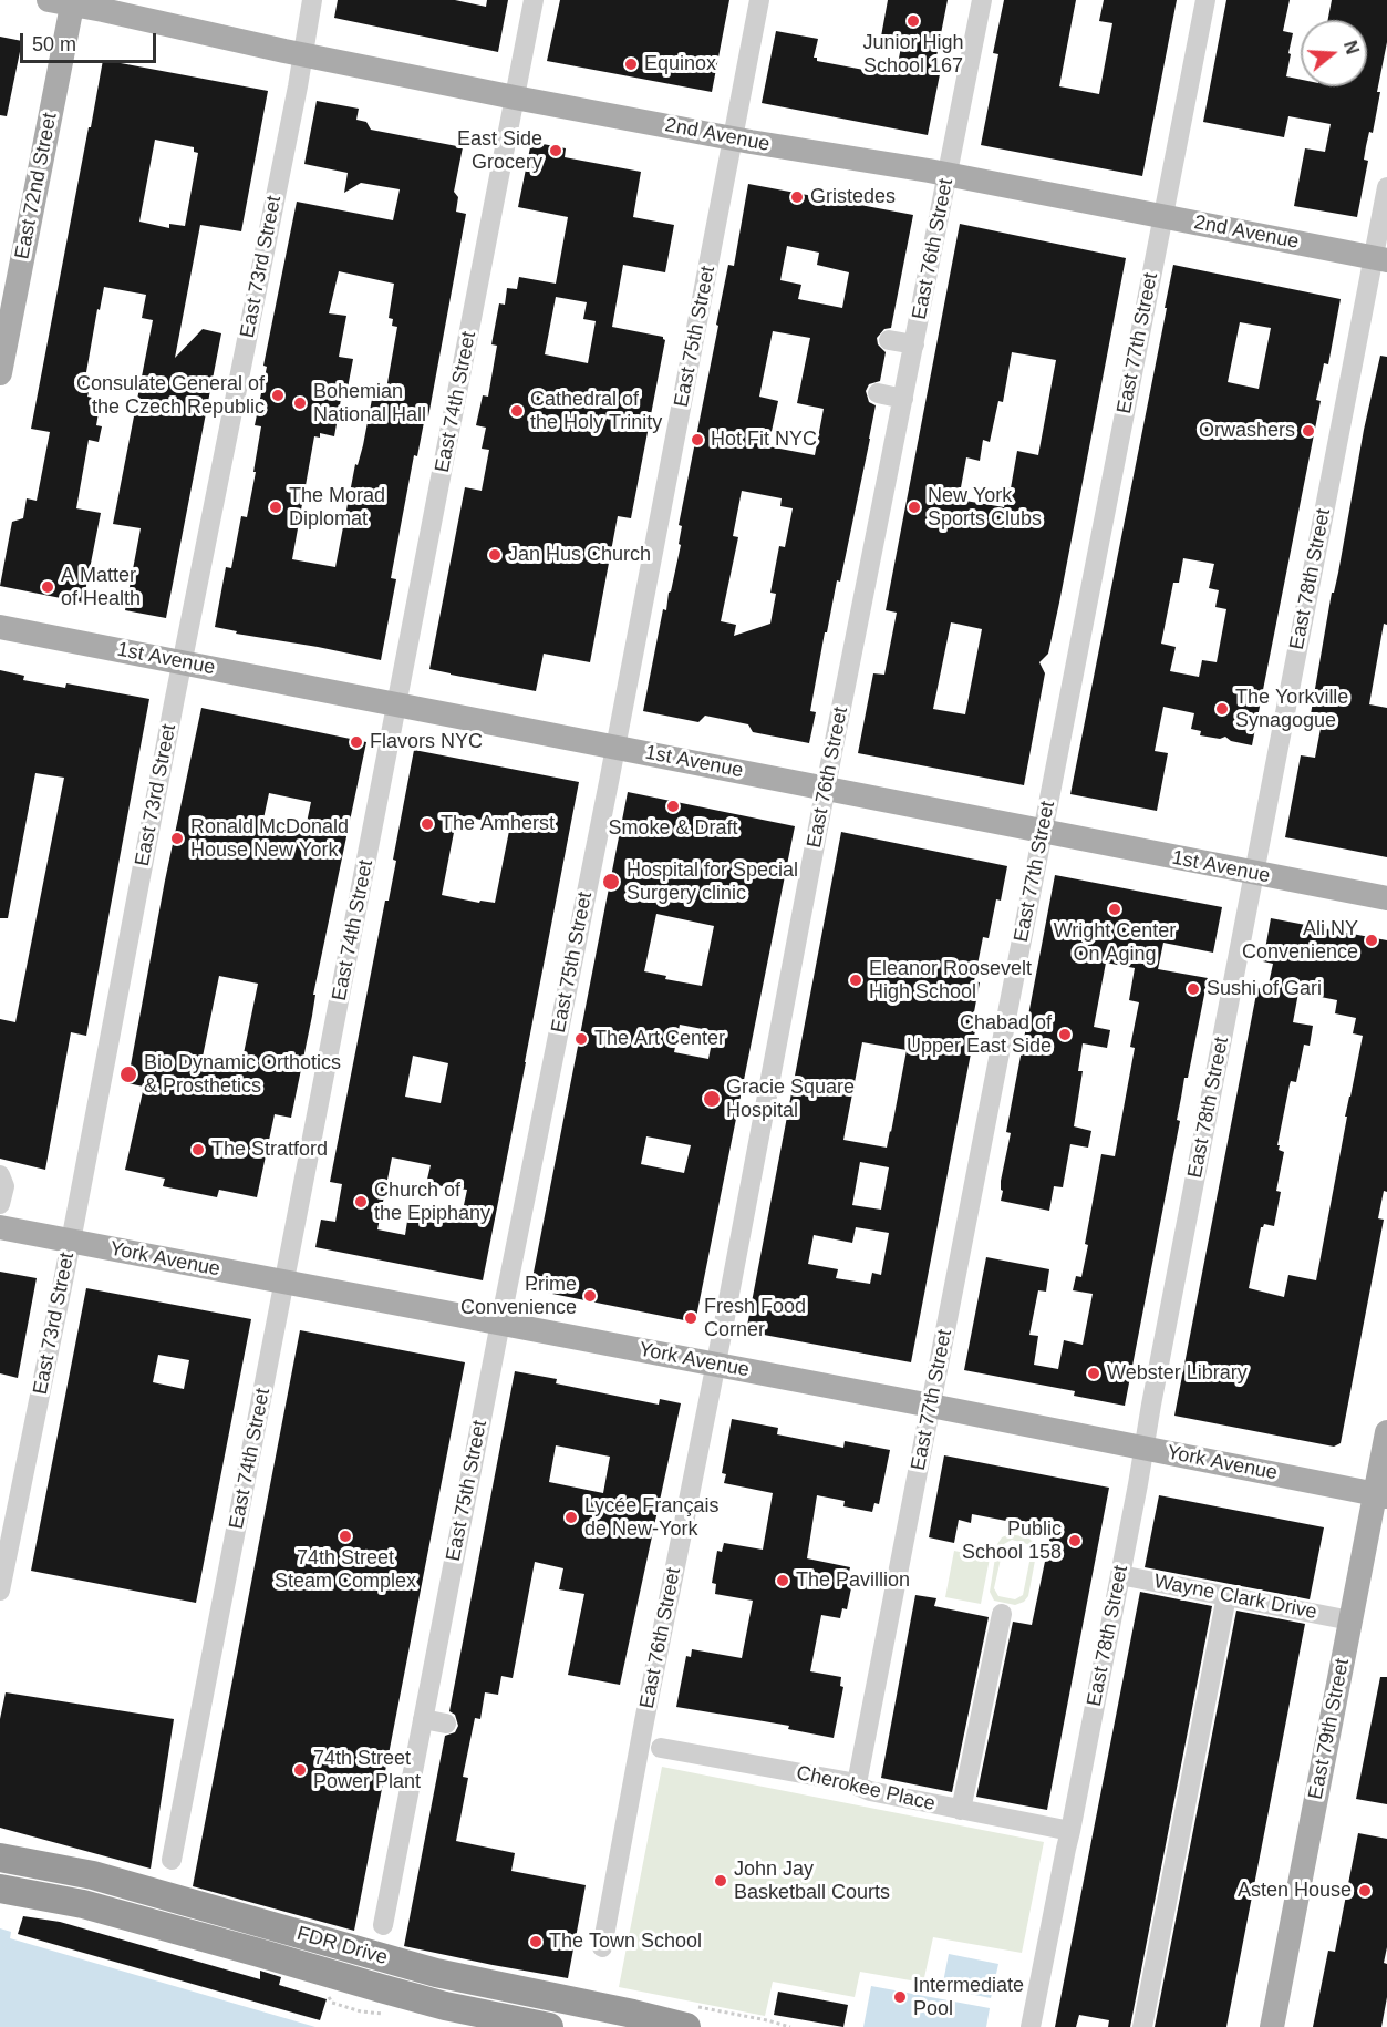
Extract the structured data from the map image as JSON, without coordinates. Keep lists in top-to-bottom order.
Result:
{
  "streets": {
    "highway": ["FDR Drive"],
    "main road": [
      "2nd Avenue",
      "East 72nd Street",
      "1st Avenue",
      "York Avenue",
      "East 79th Street"
    ],
    "street": [
      "East 76th Street",
      "East 73rd Street",
      "East 75th Street",
      "East 77th Street",
      "East 74th Street",
      "East 78th Street",
      "Wayne Clark Drive",
      "Cherokee Place"
    ]
  },
  "crossings": [
    ["2nd Avenue", "East 72nd Street"],
    ["2nd Avenue", "East 76th Street"],
    ["2nd Avenue", "East 73rd Street"],
    ["2nd Avenue", "East 75th Street"],
    ["2nd Avenue", "East 77th Street"],
    ["2nd Avenue", "East 74th Street"],
    ["2nd Avenue", "East 78th Street"],
    ["East 76th Street", "1st Avenue"],
    ["East 76th Street", "York Avenue"],
    ["East 73rd Street", "1st Avenue"],
    ["East 73rd Street", "York Avenue"],
    ["East 75th Street", "1st Avenue"],
    ["East 75th Street", "York Avenue"],
    ["East 77th Street", "1st Avenue"],
    ["East 77th Street", "York Avenue"],
    ["East 77th Street", "Cherokee Place"],
    ["East 74th Street", "1st Avenue"],
    ["East 74th Street", "York Avenue"],
    ["East 78th Street", "1st Avenue"],
    ["East 78th Street", "York Avenue"],
    ["East 78th Street", "Wayne Clark Drive"],
    ["East 78th Street", "Cherokee Place"],
    ["York Avenue", "East 79th Street"],
    ["Wayne Clark Drive", "East 79th Street"]
  ],
  "places": [
    "Junior High School 167",
    "Equinox",
    "East Side Grocery",
    "Gristedes",
    "Consulate General of the Czech Republic",
    "Bohemian National Hall",
    "Cathedral of the Holy Trinity",
    "Orwashers",
    "Hot Fit NYC",
    "The Morad Diplomat",
    "New York Sports Clubs",
    "Jan Hus Church",
    "A Matter of Health",
    "The Yorkville Synagogue",
    "Flavors NYC",
    "Smoke & Draft",
    "The Amherst",
    "Ronald McDonald House New York",
    "Hospital for Special Surgery clinic",
    "Wright Center On Aging",
    "Ali NY Convenience",
    "Eleanor Roosevelt High School",
    "Sushi of Gari",
    "Chabad of Upper East Side",
    "The Art Center",
    "Bio Dynamic Orthotics & Prosthetics",
    "Gracie Square Hospital",
    "The Stratford",
    "Church of the Epiphany",
    "Prime Convenience",
    "Fresh Food Corner",
    "Webster Library",
    "Lycée Français de New-York",
    "74th Street Steam Complex",
    "Public School 158",
    "The Pavillion",
    "74th Street Power Plant",
    "John Jay Basketball Courts",
    "Asten House",
    "The Town School",
    "Intermediate Pool"
  ],
  "scale_bar": "50 m",
  "north": "right"
}
